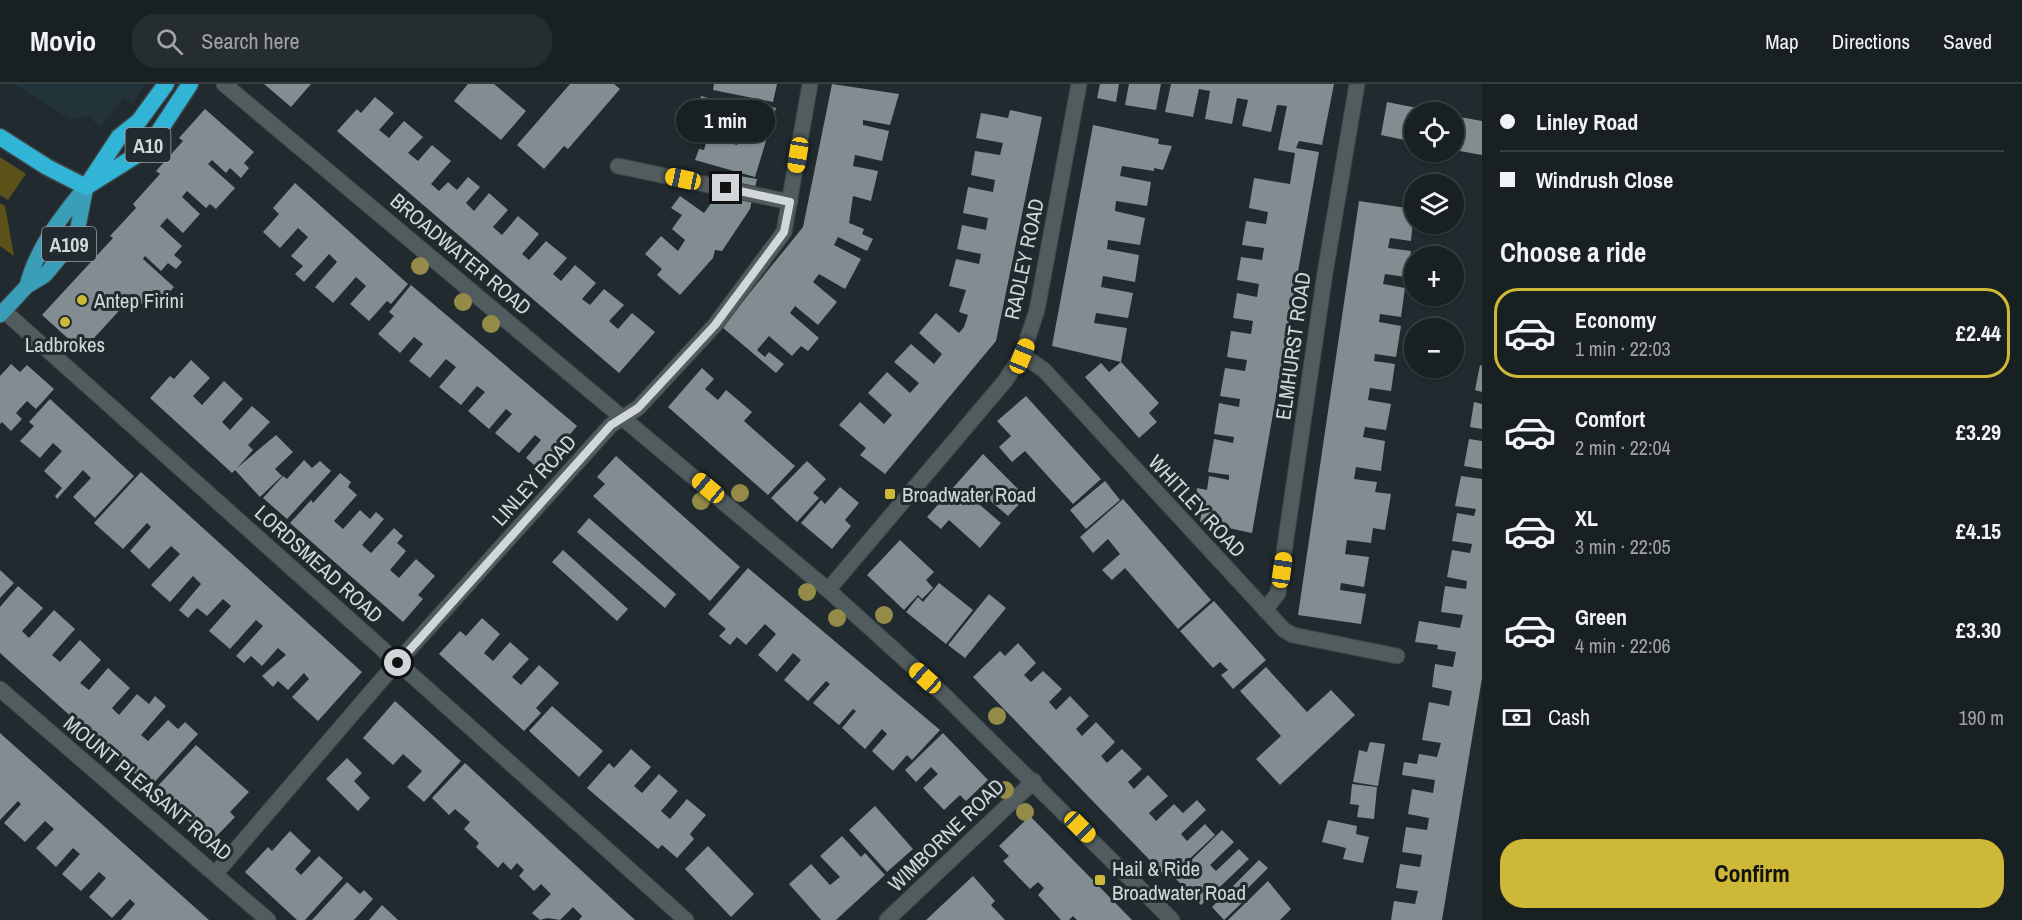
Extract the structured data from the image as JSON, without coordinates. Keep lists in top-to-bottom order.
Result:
{
  "streets": {
    "highway": ["A10"],
    "main road": ["A109"],
    "street": [
      "BROADWATER ROAD",
      "RADLEY ROAD",
      "ELMHURST ROAD",
      "LINLEY ROAD",
      "WHITLEY ROAD",
      "LORDSMEAD ROAD",
      "MOUNT PLEASANT ROAD",
      "WIMBORNE ROAD"
    ]
  },
  "crossings": [
    ["A10", "A109"],
    ["A109", "LORDSMEAD ROAD"],
    ["BROADWATER ROAD", "RADLEY ROAD"],
    ["BROADWATER ROAD", "LINLEY ROAD"],
    ["BROADWATER ROAD", "WIMBORNE ROAD"],
    ["RADLEY ROAD", "WHITLEY ROAD"],
    ["ELMHURST ROAD", "WHITLEY ROAD"],
    ["LINLEY ROAD", "LORDSMEAD ROAD"],
    ["LINLEY ROAD", "MOUNT PLEASANT ROAD"]
  ],
  "places": {
    "other": ["Antep Firini", "Ladbrokes"],
    "transit": ["Broadwater Road", "Hail & Ride Broadwater Road"]
  },
  "page": {
    "header": "Movio",
    "search": "Search here",
    "nav": ["Map", "Directions", "Saved"],
    "banner": ["Linley Road", "Windrush Close"],
    "bubble": "1 min",
    "map_buttons": ["+", "−"],
    "heading": "Choose a ride",
    "list": [
      {
        "name": "Economy",
        "note": "1 min · 22:03",
        "value": "£2.44"
      },
      {
        "name": "Comfort",
        "note": "2 min · 22:04",
        "value": "£3.29"
      },
      {
        "name": "XL",
        "note": "3 min · 22:05",
        "value": "£4.15"
      },
      {
        "name": "Green",
        "note": "4 min · 22:06",
        "value": "£3.30"
      }
    ],
    "pay": ["Cash", "190 m"],
    "buttons": "Confirm"
  }
}
